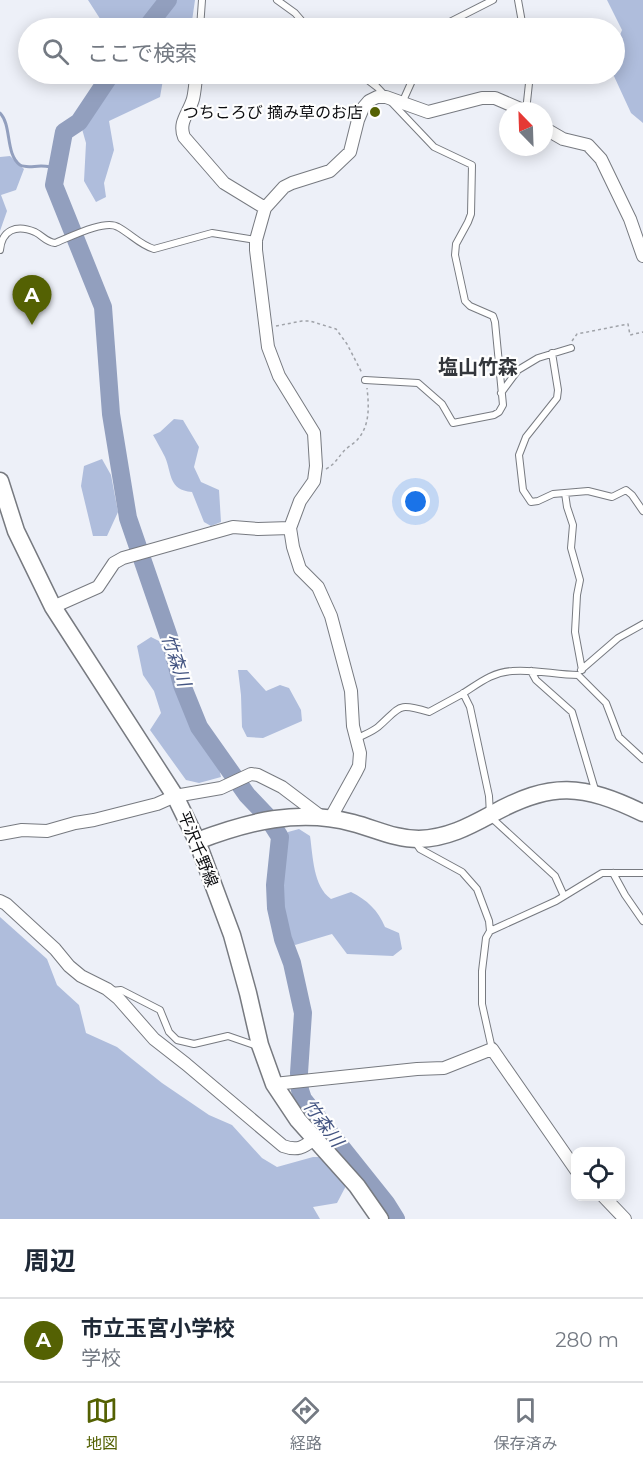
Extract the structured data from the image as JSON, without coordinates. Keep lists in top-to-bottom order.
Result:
{
  "streets": {
    "main road": ["平沢千野線"]
  },
  "districts": ["塩山竹森"],
  "water": ["竹森川"],
  "places": ["つちころび 摘み草のお店"],
  "north": "top left",
  "page": {
    "search": "ここで検索",
    "pins": "A",
    "heading": "周辺",
    "list": [
      {
        "mark": "A",
        "name": "市立玉宮小学校",
        "note": "学校",
        "value": "280 m"
      }
    ],
    "nav": ["地図", "経路", "保存済み"]
  }
}
